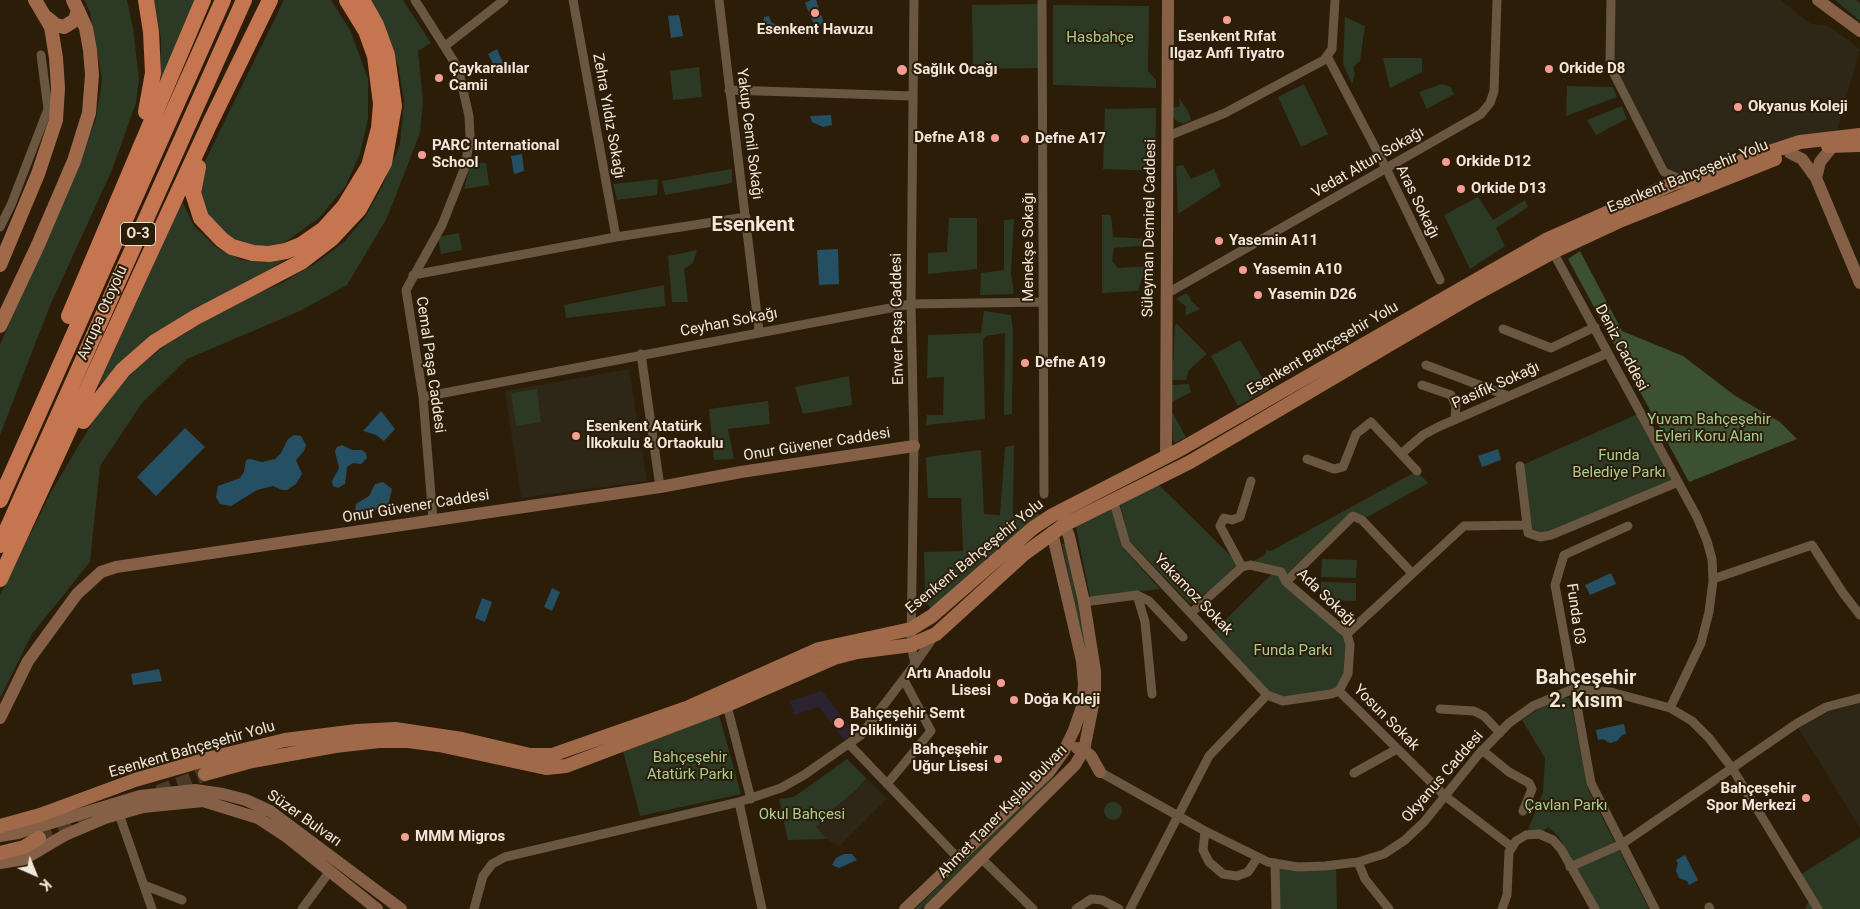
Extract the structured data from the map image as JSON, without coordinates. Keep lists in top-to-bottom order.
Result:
{
  "streets": {
    "highway": ["O-3", "Avrupa Otoyolu"],
    "main road": [
      "Esenkent Bahçeşehir Yolu",
      "Süleyman Demirel Caddesi",
      "Onur Güvener Caddesi",
      "Ahmet Taner Kışlalı Bulvarı",
      "Süzer Bulvarı"
    ],
    "street": [
      "Zehra Yıldız Sokağı",
      "Yakup Cemil Sokağı",
      "Vedat Altun Sokağı",
      "Aras Sokağı",
      "Menekşe Sokağı",
      "Enver Paşa Caddesi",
      "Ceyhan Sokağı",
      "Deniz Caddesi",
      "Cemal Paşa Caddesi",
      "Pasifik Sokağı",
      "Yakamoz Sokak",
      "Ada Sokağı",
      "Funda 03",
      "Yosun Sokak",
      "Okyanus Caddesi"
    ]
  },
  "crossings": [
    ["Yakup Cemil Sokağı", "Ceyhan Sokağı"],
    ["Vedat Altun Sokağı", "Aras Sokağı"],
    ["Vedat Altun Sokağı", "Süleyman Demirel Caddesi"],
    ["Esenkent Bahçeşehir Yolu", "Süleyman Demirel Caddesi"],
    ["Esenkent Bahçeşehir Yolu", "Enver Paşa Caddesi"],
    ["Esenkent Bahçeşehir Yolu", "Deniz Caddesi"],
    ["Esenkent Bahçeşehir Yolu", "Ahmet Taner Kışlalı Bulvarı"],
    ["Menekşe Sokağı", "Ceyhan Sokağı"],
    ["Enver Paşa Caddesi", "Ceyhan Sokağı"],
    ["Enver Paşa Caddesi", "Onur Güvener Caddesi"],
    ["Ceyhan Sokağı", "Cemal Paşa Caddesi"],
    ["Deniz Caddesi", "Pasifik Sokağı"],
    ["Deniz Caddesi", "Okyanus Caddesi"],
    ["Cemal Paşa Caddesi", "Onur Güvener Caddesi"],
    ["Yakamoz Sokak", "Yosun Sokak"],
    ["Ada Sokağı", "Yosun Sokak"],
    ["Funda 03", "Okyanus Caddesi"],
    ["Yosun Sokak", "Okyanus Caddesi"]
  ],
  "districts": ["Esenkent", "Bahçeşehir 2. Kısım"],
  "parks": [
    "Hasbahçe",
    "Yuvam Bahçeşehir Evleri Koru Alanı",
    "Funda Belediye Parkı",
    "Funda Parkı",
    "Bahçeşehir Atatürk Parkı",
    "Çavlan Parkı",
    "Okul Bahçesi"
  ],
  "places": [
    "Esenkent Havuzu",
    "Esenkent Rıfat Ilgaz Anfi Tiyatro",
    "Orkide D8",
    "Sağlık Ocağı",
    "Çaykaralılar Camii",
    "Okyanus Koleji",
    "Defne A18",
    "Defne A17",
    "PARC International School",
    "Orkide D12",
    "Orkide D13",
    "Yasemin A11",
    "Yasemin A10",
    "Yasemin D26",
    "Defne A19",
    "Esenkent Atatürk İlkokulu & Ortaokulu",
    "Artı Anadolu Lisesi",
    "Doğa Koleji",
    "Bahçeşehir Semt Polikliniği",
    "Bahçeşehir Uğur Lisesi",
    "Bahçeşehir Spor Merkezi",
    "MMM Migros"
  ],
  "north": "bottom right"
}
